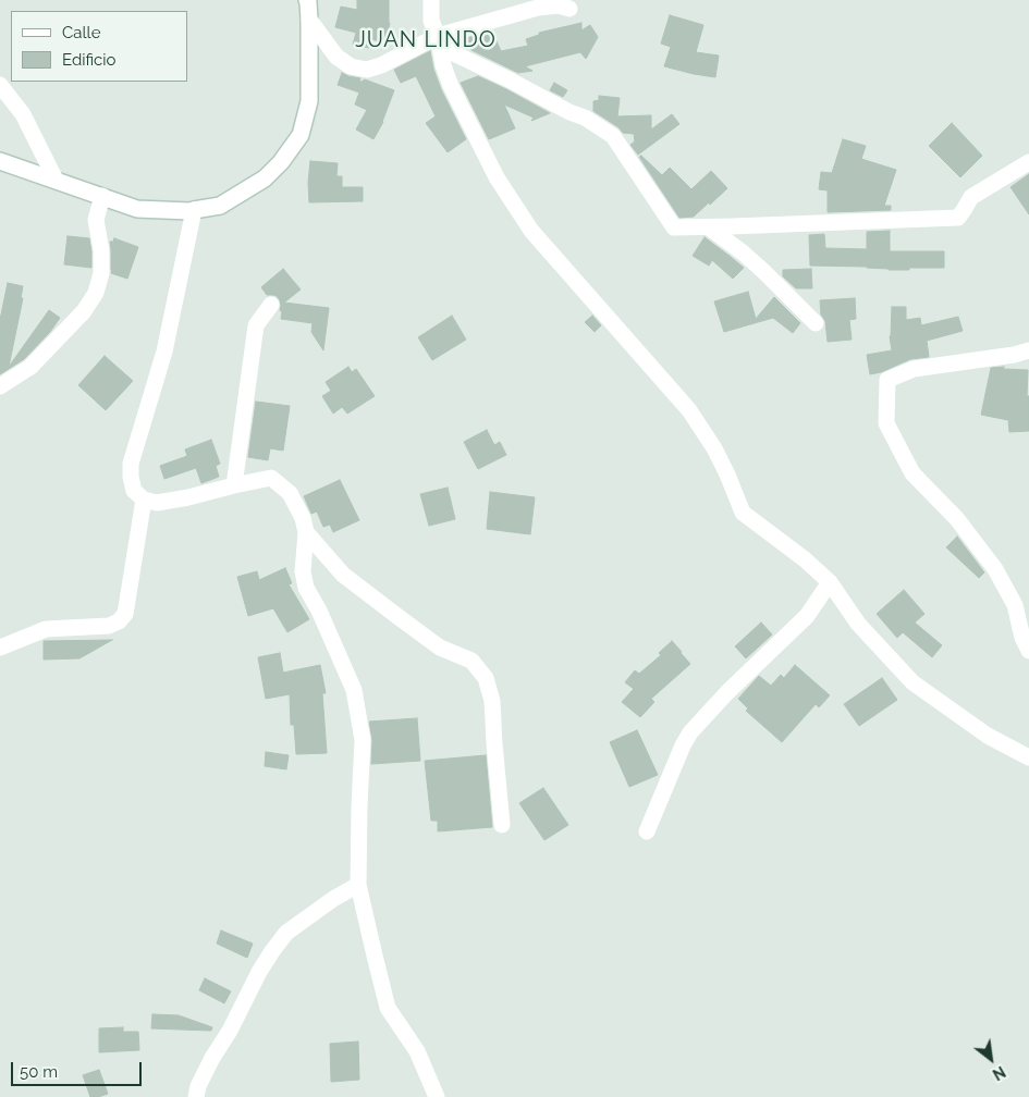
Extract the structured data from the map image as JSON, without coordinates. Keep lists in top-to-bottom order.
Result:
{
  "districts": ["JUAN LINDO"],
  "legend": ["Calle", "Edificio"],
  "scale_bar": "50 m",
  "north": "bottom right"
}
